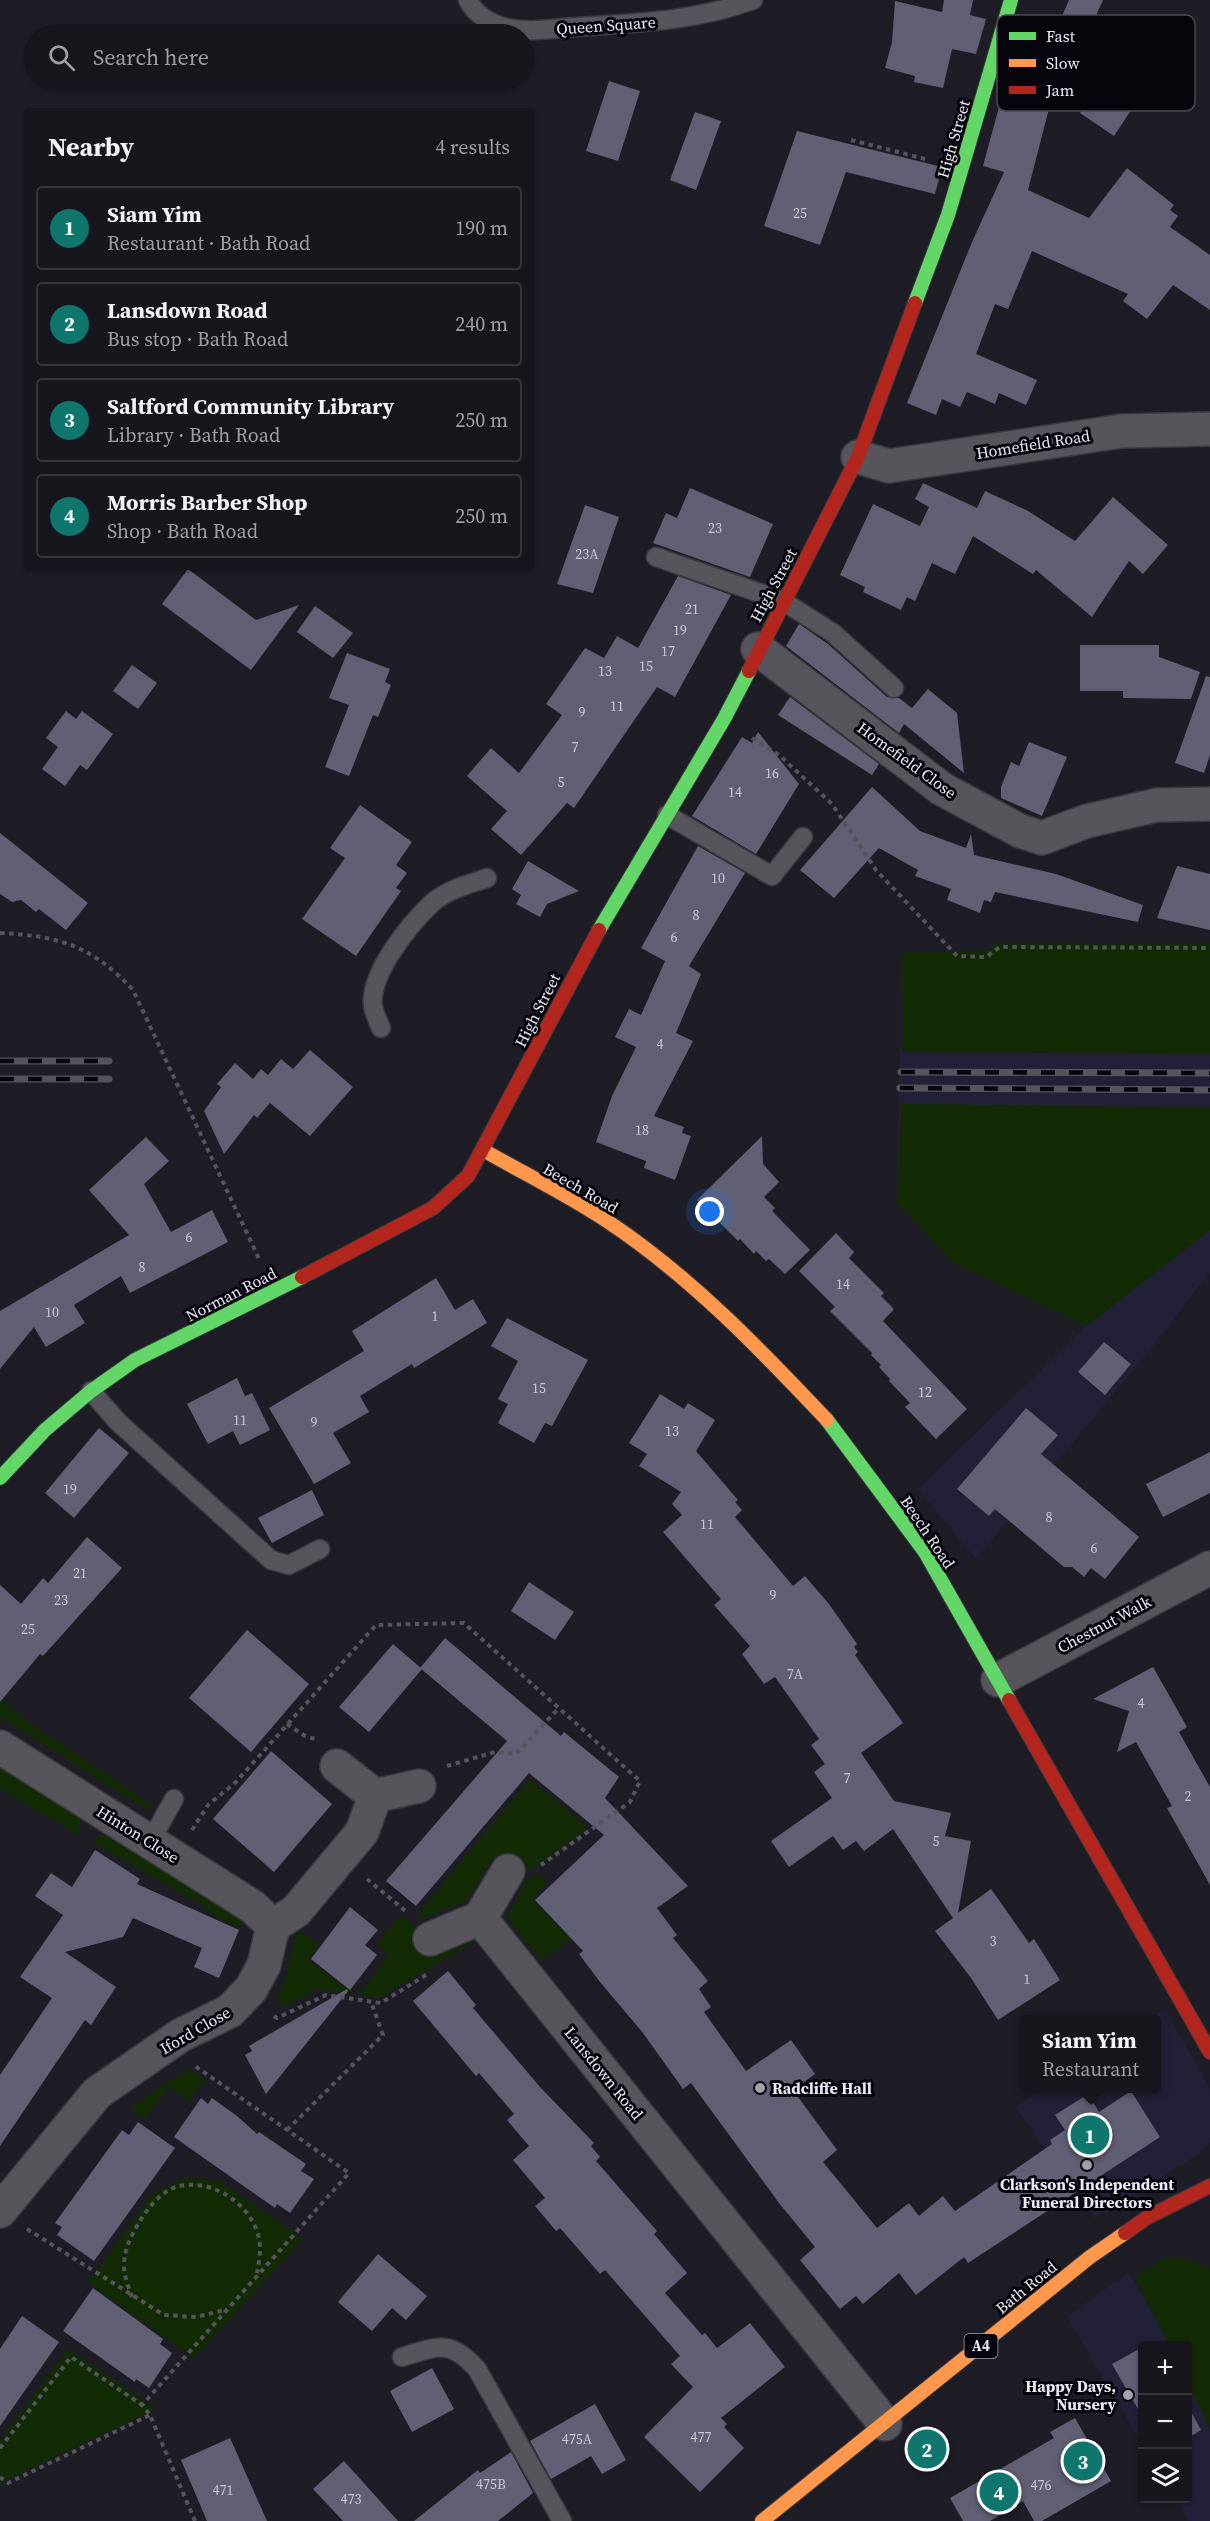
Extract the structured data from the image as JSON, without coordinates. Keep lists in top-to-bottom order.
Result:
{
  "streets": {
    "main road": [
      "High Street",
      "Beech Road",
      "Norman Road",
      "Bath Road",
      "A4"
    ],
    "street": [
      "Homefield Road",
      "Homefield Close",
      "Chestnut Walk",
      "Hinton Close",
      "Iford Close",
      "Lansdown Road"
    ],
    "lane": ["Queen Square"]
  },
  "crossings": [
    ["High Street", "Homefield Road"],
    ["High Street", "Homefield Close"],
    ["High Street", "Beech Road"],
    ["High Street", "Norman Road"],
    ["Beech Road", "Norman Road"],
    ["Beech Road", "Chestnut Walk"],
    ["Hinton Close", "Iford Close"],
    ["Lansdown Road", "Bath Road"]
  ],
  "places": ["Radcliffe Hall", "Clarkson's Independent Funeral Directors", "Happy Days, Nursery"],
  "house_numbers": [
    "25",
    "23",
    "23A",
    "21",
    "19",
    "17",
    "15",
    "13",
    "11",
    "9",
    "7",
    "16",
    "5",
    "14",
    "10",
    "8",
    "6",
    "4",
    "18",
    "6",
    "8",
    "14",
    "10",
    "1",
    "15",
    "12",
    "11",
    "9",
    "13",
    "19",
    "8",
    "11",
    "6",
    "21",
    "9",
    "23",
    "25",
    "7A",
    "4",
    "7",
    "2",
    "5",
    "3",
    "1",
    "477",
    "475A",
    "475B",
    "476",
    "471",
    "473"
  ],
  "legend": ["Fast", "Slow", "Jam"],
  "page": {
    "search": "Search here",
    "heading": ["Nearby", "4 results"],
    "list": [
      {
        "mark": "1",
        "name": "Siam Yim",
        "note": "Restaurant · Bath Road",
        "value": "190 m"
      },
      {
        "mark": "2",
        "name": "Lansdown Road",
        "note": "Bus stop · Bath Road",
        "value": "240 m"
      },
      {
        "mark": "3",
        "name": "Saltford Community Library",
        "note": "Library · Bath Road",
        "value": "250 m"
      },
      {
        "mark": "4",
        "name": "Morris Barber Shop",
        "note": "Shop · Bath Road",
        "value": "250 m"
      }
    ],
    "popup": ["Siam Yim", "Restaurant"],
    "pins": [
      "1",
      "2",
      "3",
      "4"
    ],
    "map_buttons": ["+", "−"]
  }
}
